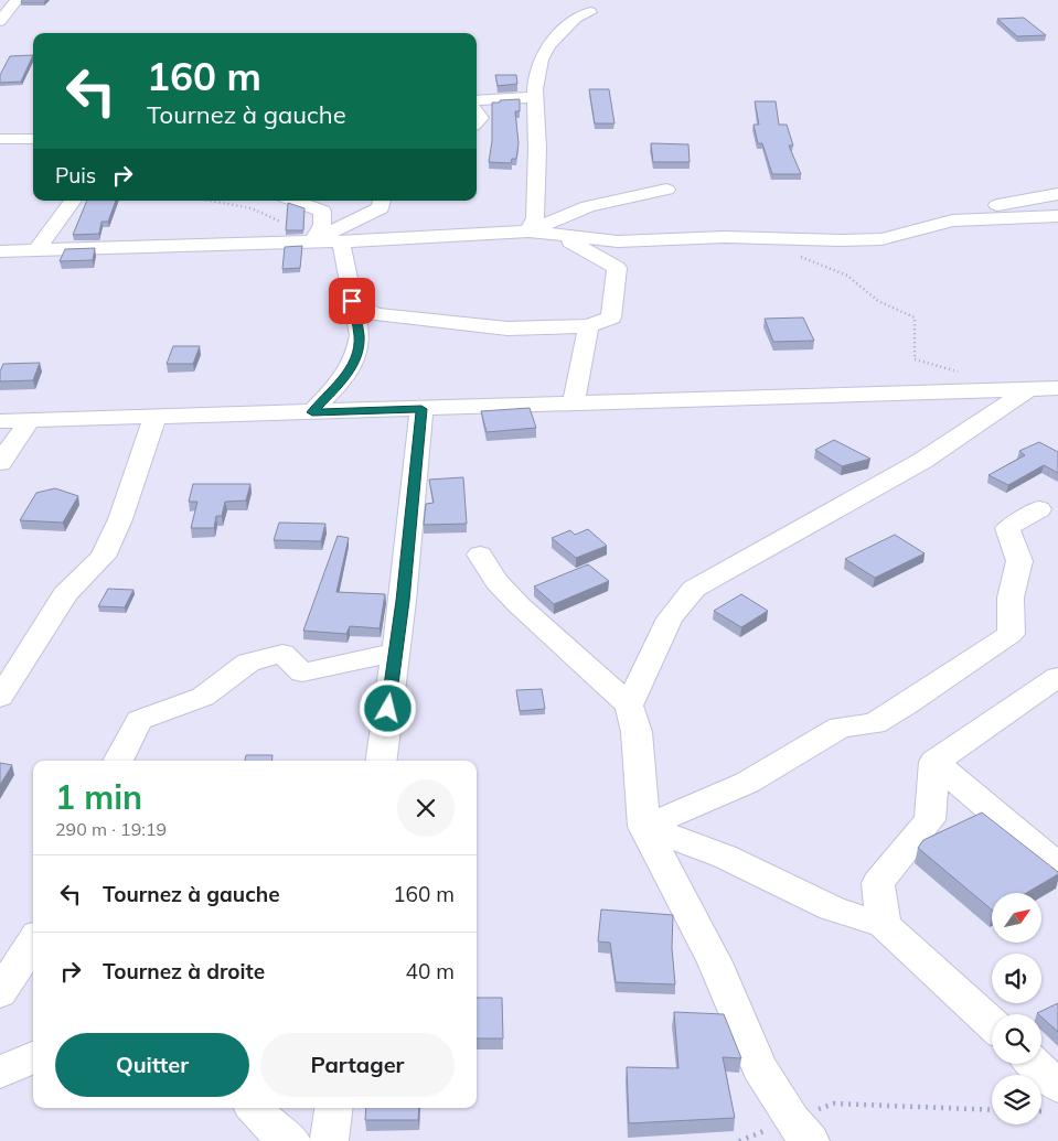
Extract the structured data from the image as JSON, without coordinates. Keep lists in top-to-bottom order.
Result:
{
  "north": "top right",
  "page": {
    "turn": ["160 m", "Tournez à gauche"],
    "then": "Puis",
    "heading": ["1 min", "290 m · 19:19"],
    "list": [
      {
        "name": "Tournez à gauche",
        "value": "160 m"
      },
      {
        "name": "Tournez à droite",
        "value": "40 m"
      }
    ],
    "buttons": ["Quitter", "Partager"]
  }
}
